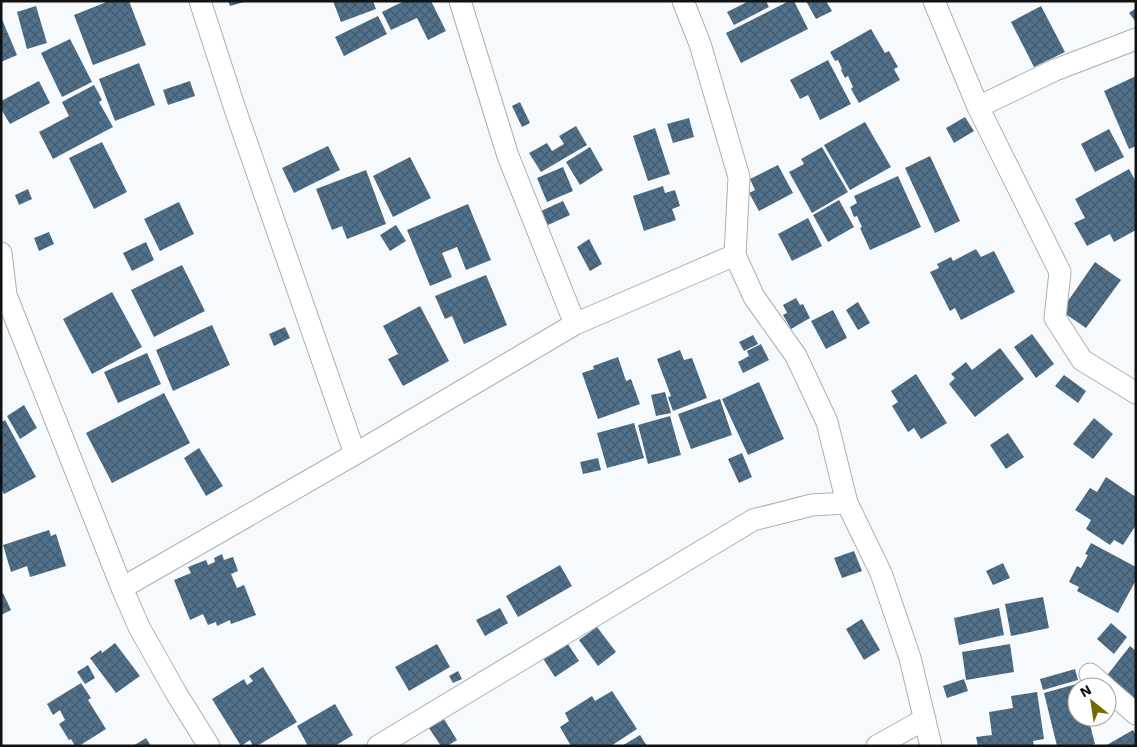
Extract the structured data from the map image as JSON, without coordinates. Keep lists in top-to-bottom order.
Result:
{
  "north": "top left"
}
